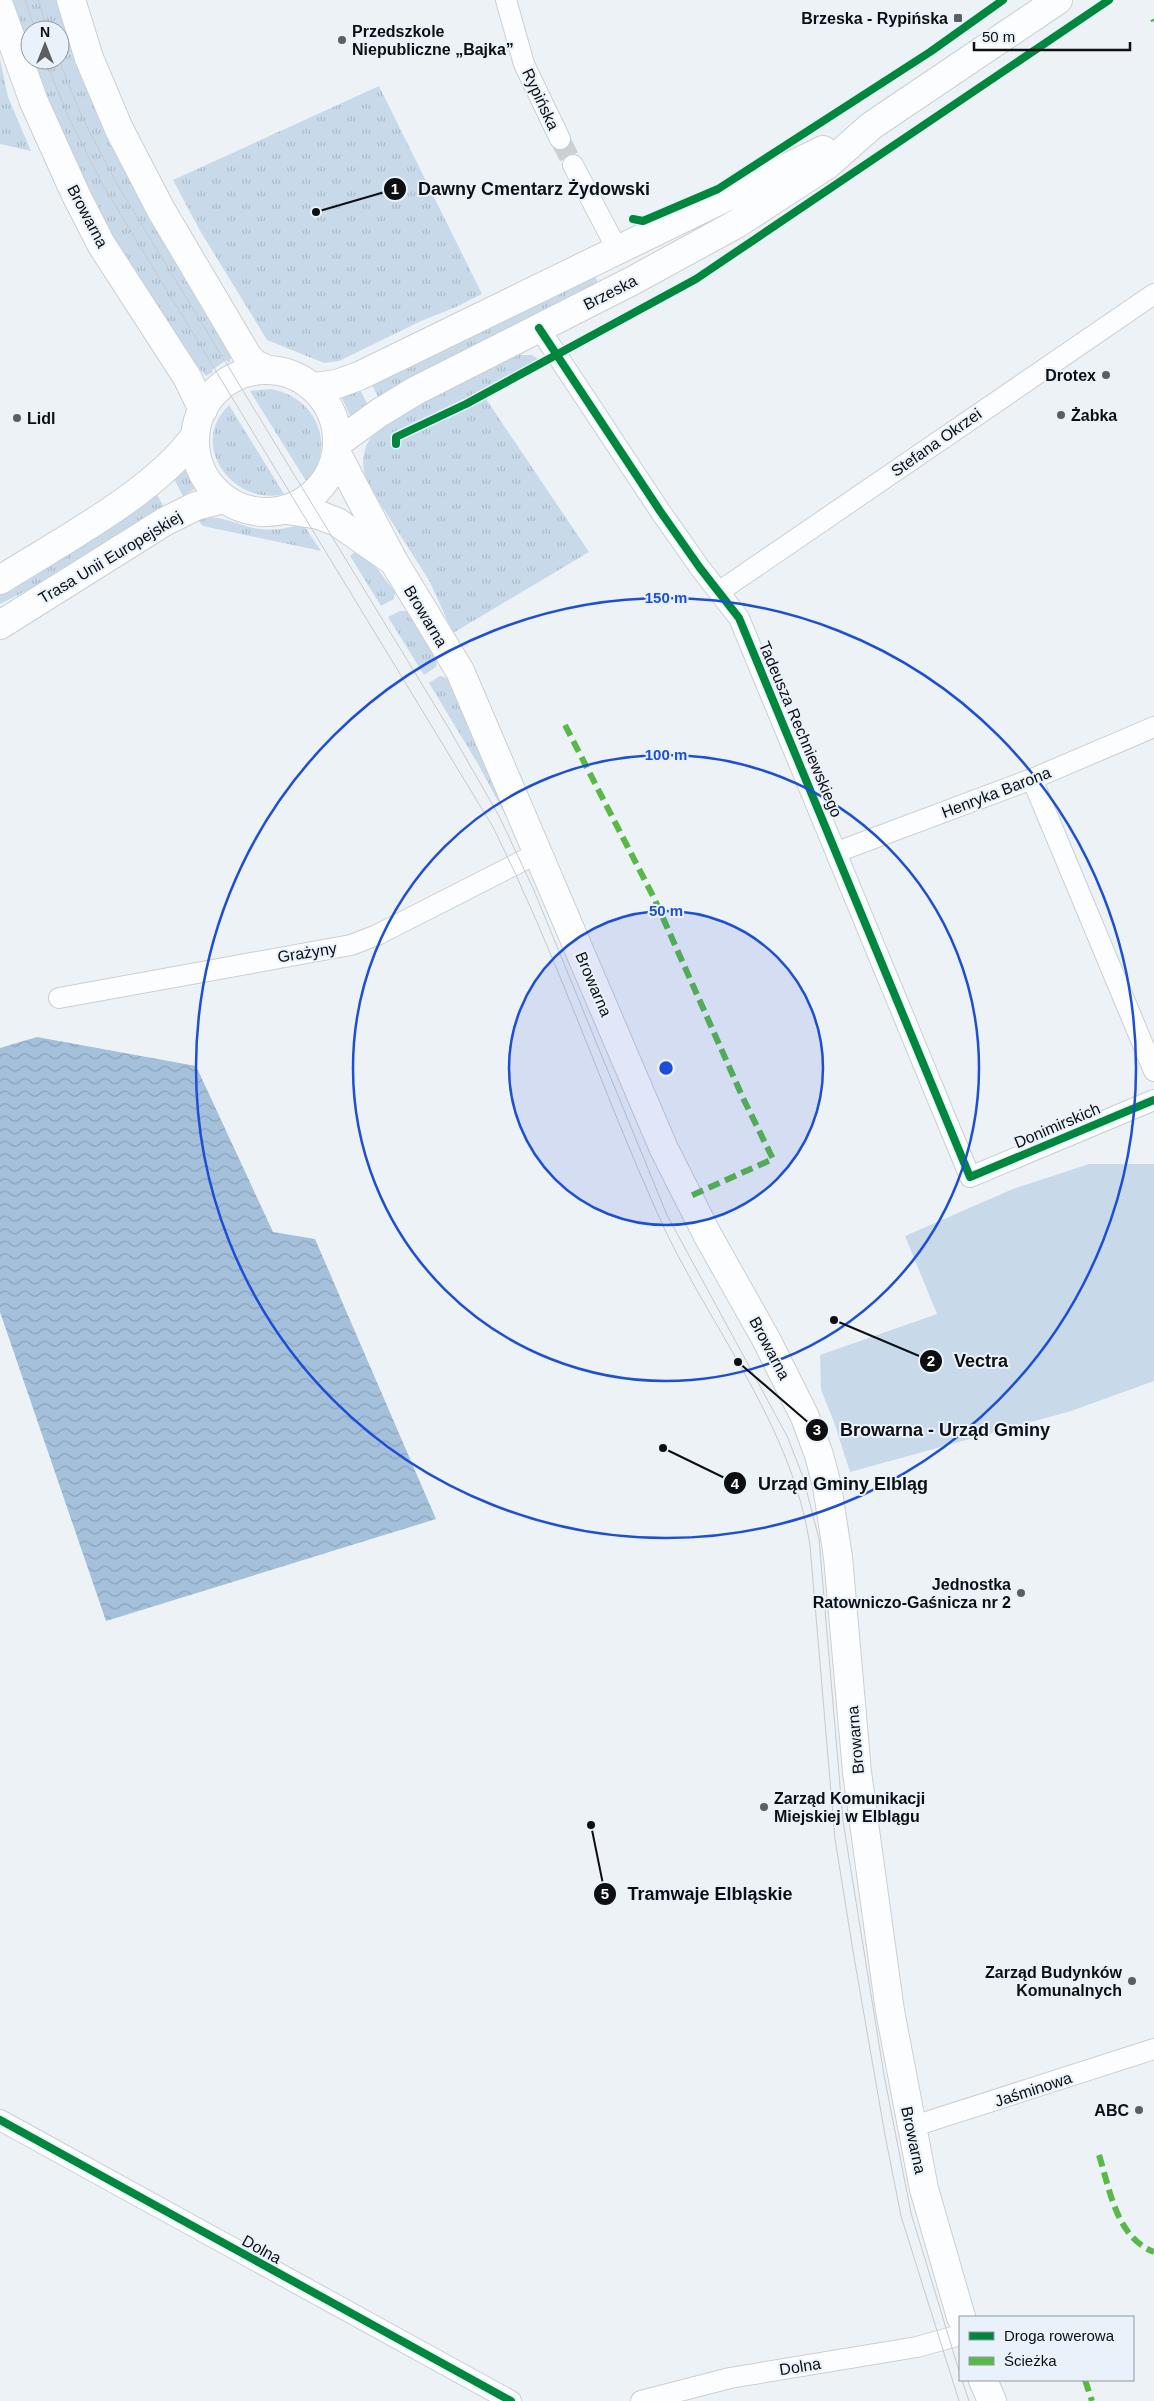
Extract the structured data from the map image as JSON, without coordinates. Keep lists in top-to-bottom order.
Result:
{
  "streets": {
    "main road": ["Browarna", "Brzeska", "Trasa Unii Europejskiej"],
    "street": [
      "Rypińska",
      "Stefana Okrzei",
      "Tadeusza Rechniewskiego",
      "Henryka Barona",
      "Grażyny",
      "Donimirskich",
      "Jaśminowa",
      "Dolna"
    ]
  },
  "crossings": [
    ["Browarna", "Brzeska"],
    ["Browarna", "Trasa Unii Europejskiej"],
    ["Browarna", "Grażyny"],
    ["Browarna", "Jaśminowa"],
    ["Brzeska", "Trasa Unii Europejskiej"],
    ["Brzeska", "Tadeusza Rechniewskiego"],
    ["Stefana Okrzei", "Tadeusza Rechniewskiego"],
    ["Tadeusza Rechniewskiego", "Henryka Barona"],
    ["Tadeusza Rechniewskiego", "Donimirskich"]
  ],
  "places": {
    "transit": ["Brzeska - Rypińska"],
    "other": [
      "Przedszkole Niepubliczne „Bajka”",
      "Dawny Cmentarz Żydowski",
      "Drotex",
      "Żabka",
      "Lidl",
      "Vectra",
      "Browarna - Urząd Gminy",
      "Urząd Gminy Elbląg",
      "Jednostka Ratowniczo-Gaśnicza nr 2",
      "Zarząd Komunikacji Miejskiej w Elblągu",
      "Tramwaje Elbląskie",
      "Zarząd Budynków Komunalnych",
      "ABC"
    ]
  },
  "legend": ["Droga rowerowa", "Ścieżka"],
  "scale_bar": "50 m",
  "north": "top",
  "rings": ["150 m", "100 m", "50 m"]
}
